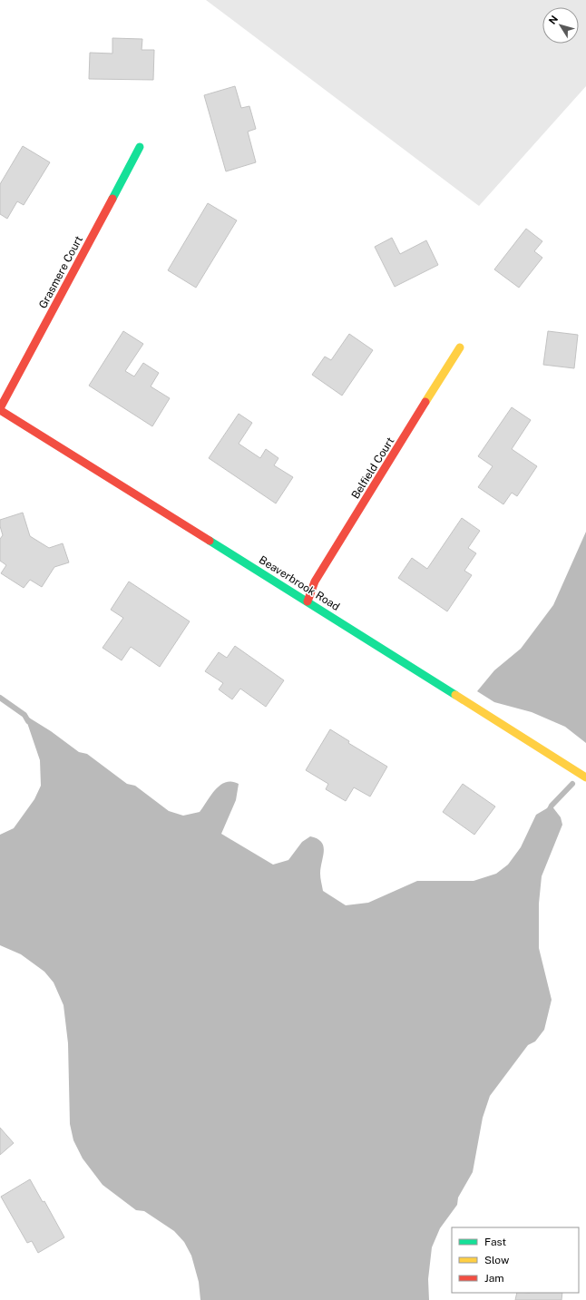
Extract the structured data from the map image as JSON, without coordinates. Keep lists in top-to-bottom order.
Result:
{
  "streets": {
    "street": ["Grasmere Court", "Belfield Court", "Beaverbrook Road"]
  },
  "crossings": [
    ["Grasmere Court", "Beaverbrook Road"],
    ["Belfield Court", "Beaverbrook Road"]
  ],
  "legend": ["Fast", "Slow", "Jam"],
  "north": "top left"
}
